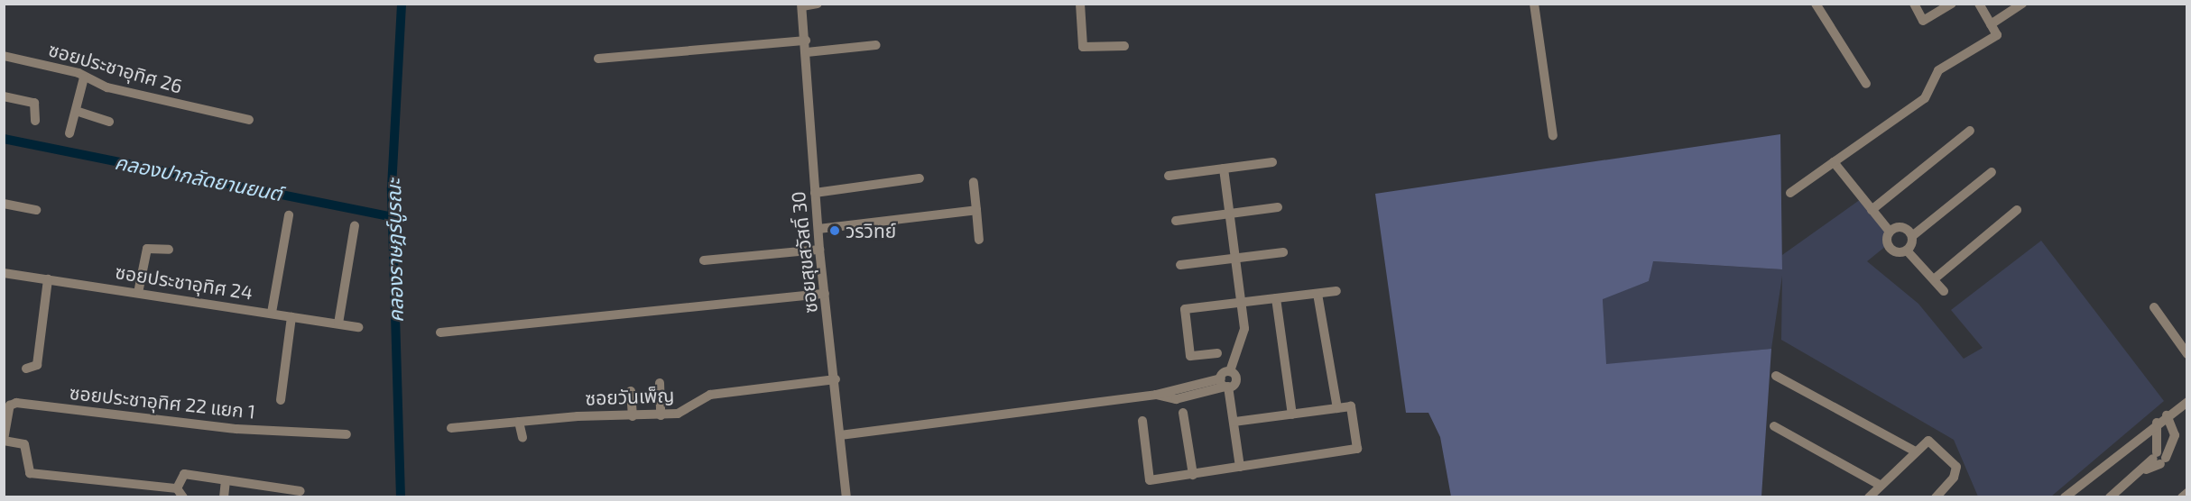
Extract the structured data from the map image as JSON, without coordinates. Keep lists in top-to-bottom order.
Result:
{
  "streets": {
    "street": [
      "ซอยประชาอุทิศ 26",
      "ซอยสุขสวัสดิ์ 30",
      "ซอยประชาอุทิศ 24",
      "ซอยวันเพ็ญ",
      "ซอยประชาอุทิศ 22 แยก 1"
    ]
  },
  "crossings": [
    ["ซอยสุขสวัสดิ์ 30", "ซอยวันเพ็ญ"]
  ],
  "water": ["คลองปากลัดยานยนต์", "คลองราษฎร์บูรณะ"],
  "places": ["วรวิทย์"]
}
